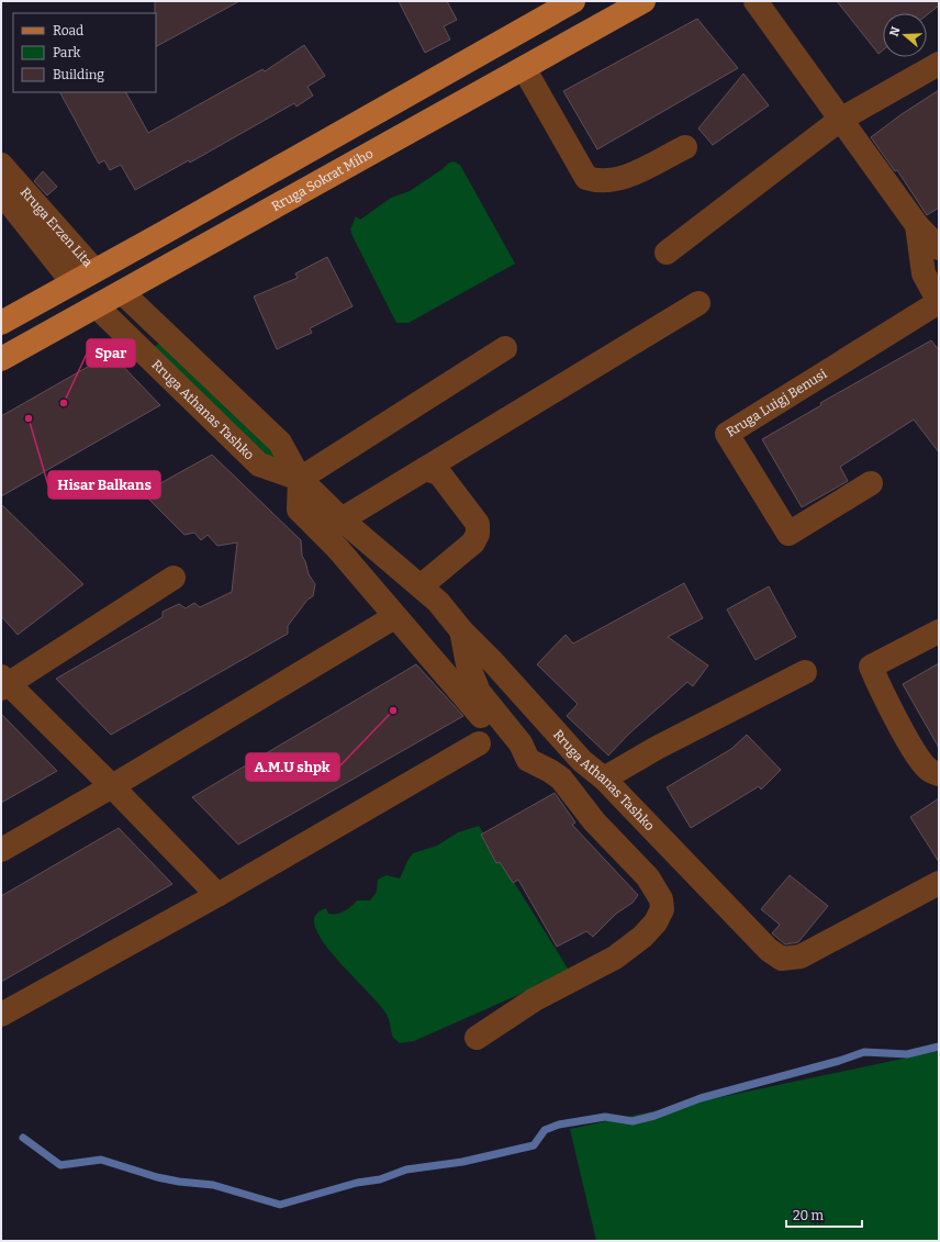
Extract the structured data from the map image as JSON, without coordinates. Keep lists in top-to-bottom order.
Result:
{
  "streets": {
    "main road": ["Rruga Sokrat Miho"],
    "street": ["Rruga Erzen Lita", "Rruga Luigj Benusi", "Rruga Athanas Tashko"]
  },
  "crossings": [
    ["Rruga Sokrat Miho", "Rruga Athanas Tashko"]
  ],
  "places": ["Spar", "Hisar Balkans", "A.M.U shpk"],
  "legend": ["Road", "Park", "Building"],
  "scale_bar": "20 m",
  "north": "left"
}
